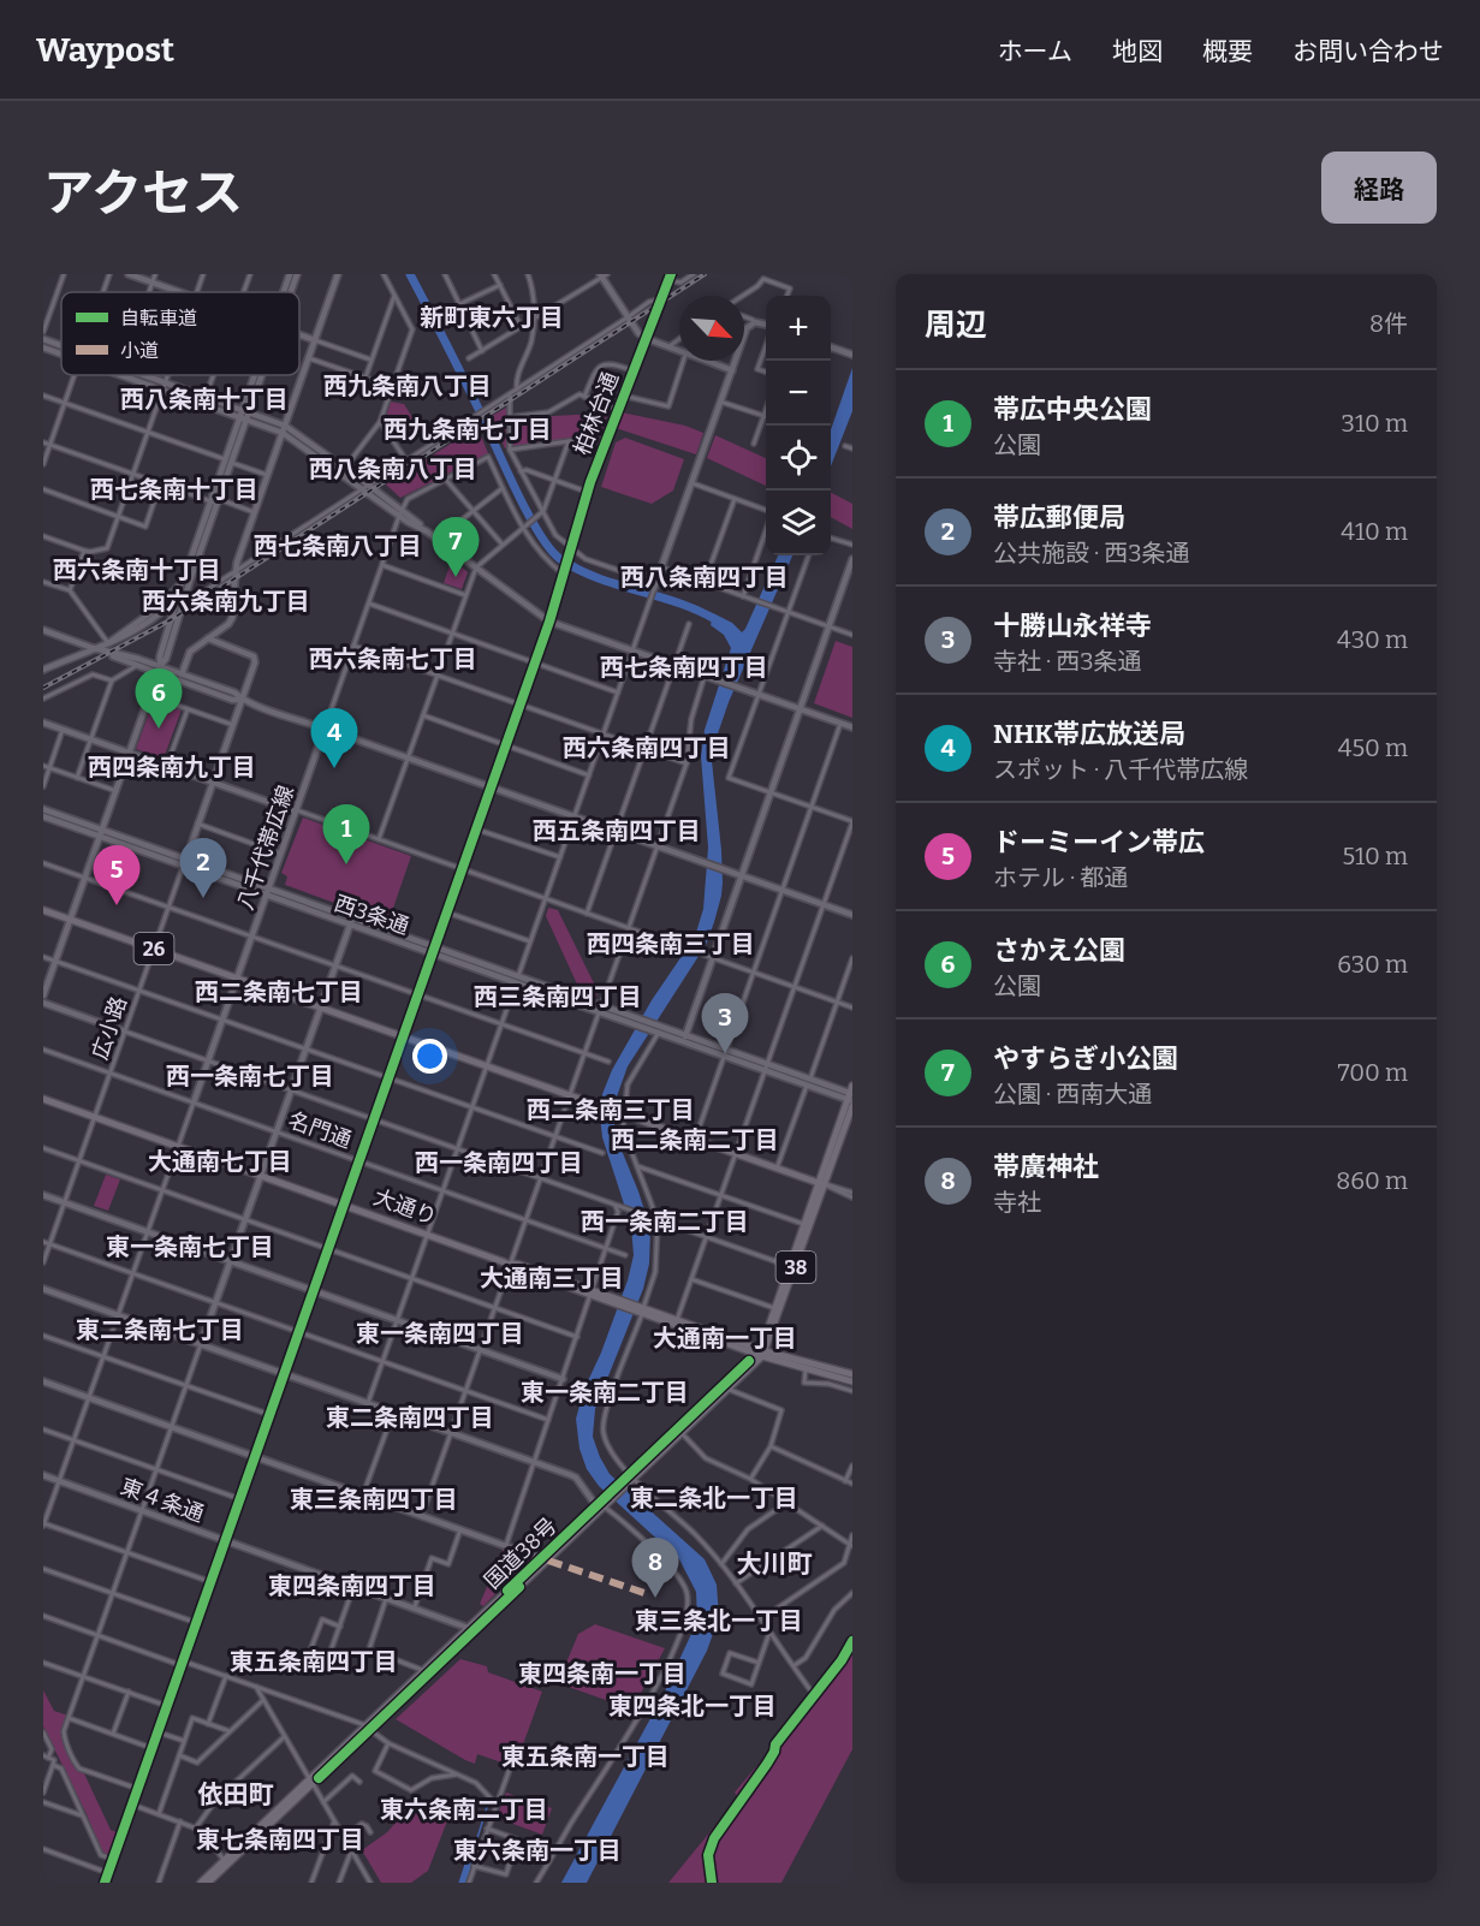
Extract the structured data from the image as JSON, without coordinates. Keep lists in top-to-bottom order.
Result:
{
  "streets": {
    "highway": ["大通り", "38", "国道38号"],
    "main road": ["26"],
    "street": [
      "柏林台通",
      "八千代帯広線",
      "西3条通",
      "広小路",
      "名門通",
      "東４条通"
    ]
  },
  "crossings": [
    ["柏林台通", "西3条通"],
    ["柏林台通", "26"],
    ["柏林台通", "名門通"],
    ["柏林台通", "大通り"],
    ["柏林台通", "東４条通"],
    ["八千代帯広線", "西3条通"],
    ["八千代帯広線", "26"],
    ["八千代帯広線", "名門通"],
    ["西3条通", "広小路"],
    ["西3条通", "国道38号"],
    ["26", "広小路"],
    ["26", "国道38号"],
    ["広小路", "名門通"],
    ["広小路", "大通り"],
    ["大通り", "国道38号"],
    ["東４条通", "国道38号"]
  ],
  "districts": [
    "新町東六丁目",
    "西九条南八丁目",
    "西八条南十丁目",
    "西九条南七丁目",
    "西八条南八丁目",
    "西七条南十丁目",
    "西七条南八丁目",
    "西六条南十丁目",
    "西八条南四丁目",
    "西六条南九丁目",
    "西六条南七丁目",
    "西七条南四丁目",
    "西六条南四丁目",
    "西四条南九丁目",
    "西五条南四丁目",
    "西四条南三丁目",
    "西二条南七丁目",
    "西三条南四丁目",
    "西一条南七丁目",
    "西二条南三丁目",
    "西二条南二丁目",
    "大通南七丁目",
    "西一条南四丁目",
    "西一条南二丁目",
    "東一条南七丁目",
    "大通南三丁目",
    "東二条南七丁目",
    "東一条南四丁目",
    "大通南一丁目",
    "東一条南二丁目",
    "東二条南四丁目",
    "東二条北一丁目",
    "東三条南四丁目",
    "大川町",
    "東四条南四丁目",
    "東三条北一丁目",
    "東五条南四丁目",
    "東四条南一丁目",
    "東四条北一丁目",
    "東五条南一丁目",
    "依田町",
    "東六条南二丁目",
    "東七条南四丁目",
    "東六条南一丁目"
  ],
  "legend": ["自転車道", "小道"],
  "north": "bottom right",
  "page": {
    "header": "Waypost",
    "nav": [
      "ホーム",
      "地図",
      "概要",
      "お問い合わせ"
    ],
    "title": "アクセス",
    "buttons": "経路",
    "heading": ["周辺", "8件"],
    "map_buttons": ["+", "−"],
    "list": [
      {
        "mark": "1",
        "name": "帯広中央公園",
        "note": "公園",
        "value": "310 m"
      },
      {
        "mark": "2",
        "name": "帯広郵便局",
        "note": "公共施設 · 西3条通",
        "value": "410 m"
      },
      {
        "mark": "3",
        "name": "十勝山永祥寺",
        "note": "寺社 · 西3条通",
        "value": "430 m"
      },
      {
        "mark": "4",
        "name": "NHK帯広放送局",
        "note": "スポット · 八千代帯広線",
        "value": "450 m"
      },
      {
        "mark": "5",
        "name": "ドーミーイン帯広",
        "note": "ホテル · 都通",
        "value": "510 m"
      },
      {
        "mark": "6",
        "name": "さかえ公園",
        "note": "公園",
        "value": "630 m"
      },
      {
        "mark": "7",
        "name": "やすらぎ小公園",
        "note": "公園 · 西南大通",
        "value": "700 m"
      },
      {
        "mark": "8",
        "name": "帯廣神社",
        "note": "寺社",
        "value": "860 m"
      }
    ],
    "pins": [
      "7",
      "6",
      "4",
      "1",
      "2",
      "5",
      "3",
      "8"
    ]
  }
}
